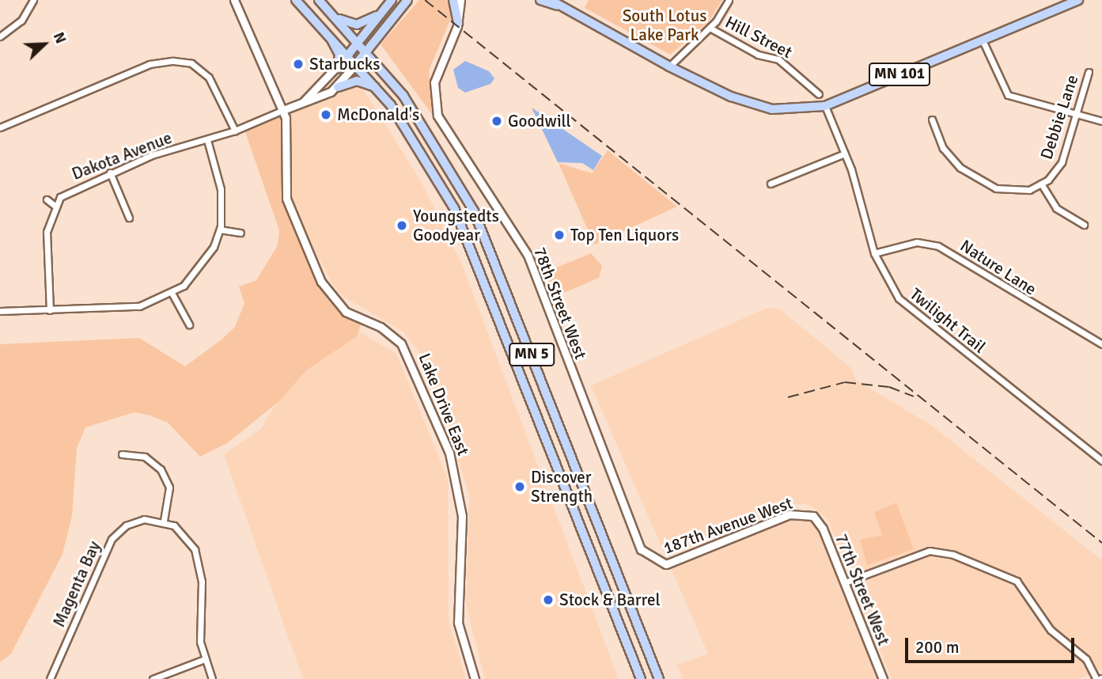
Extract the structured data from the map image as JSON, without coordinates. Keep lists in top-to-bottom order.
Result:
{
  "streets": {
    "main road": ["MN 101", "MN 5"],
    "street": [
      "Hill Street",
      "Debbie Lane",
      "Dakota Avenue",
      "Nature Lane",
      "78th Street West",
      "Twilight Trail",
      "Lake Drive East",
      "187th Avenue West",
      "Magenta Bay",
      "77th Street West"
    ]
  },
  "crossings": [
    ["MN 101", "Twilight Trail"],
    ["Dakota Avenue", "MN 5"],
    ["Dakota Avenue", "Lake Drive East"],
    ["Nature Lane", "Twilight Trail"],
    ["78th Street West", "187th Avenue West"],
    ["187th Avenue West", "77th Street West"]
  ],
  "parks": ["South Lotus Lake Park"],
  "places": [
    "Starbucks",
    "McDonald's",
    "Goodwill",
    "Youngstedts Goodyear",
    "Top Ten Liquors",
    "Discover Strength",
    "Stock & Barrel"
  ],
  "scale_bar": "200 m",
  "north": "top right"
}
